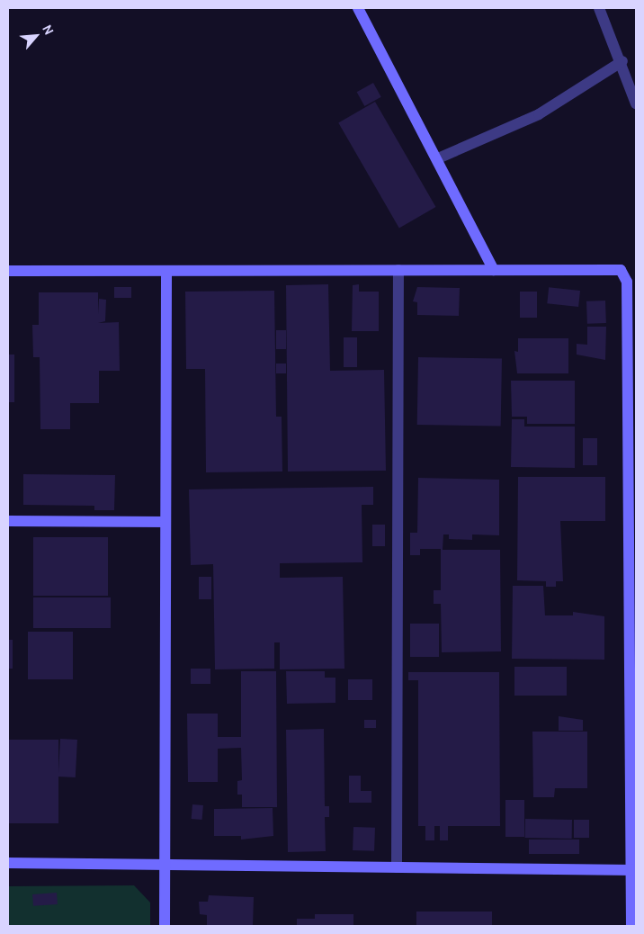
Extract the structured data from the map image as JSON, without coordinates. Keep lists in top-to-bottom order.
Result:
{
  "north": "top right"
}
